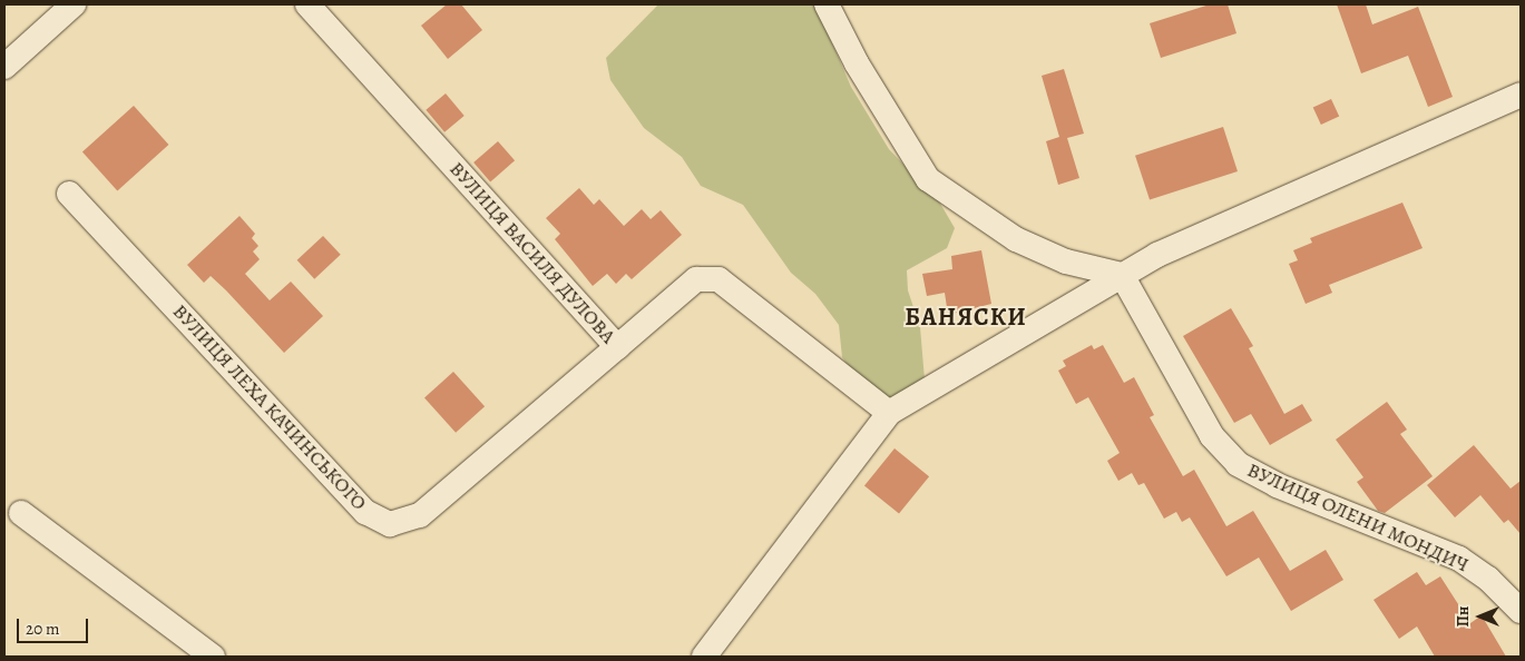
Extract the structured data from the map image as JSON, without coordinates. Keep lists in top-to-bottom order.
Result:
{
  "streets": {
    "street": ["ВУЛИЦЯ ВАСИЛЯ ДУЛОВА", "ВУЛИЦЯ ЛЕХА КАЧИНСЬКОГО", "ВУЛИЦЯ ОЛЕНИ МОНДИЧ"]
  },
  "crossings": [
    ["ВУЛИЦЯ ВАСИЛЯ ДУЛОВА", "ВУЛИЦЯ ЛЕХА КАЧИНСЬКОГО"]
  ],
  "districts": ["БАНЯСКИ"],
  "scale_bar": "20 m",
  "north": "left"
}
